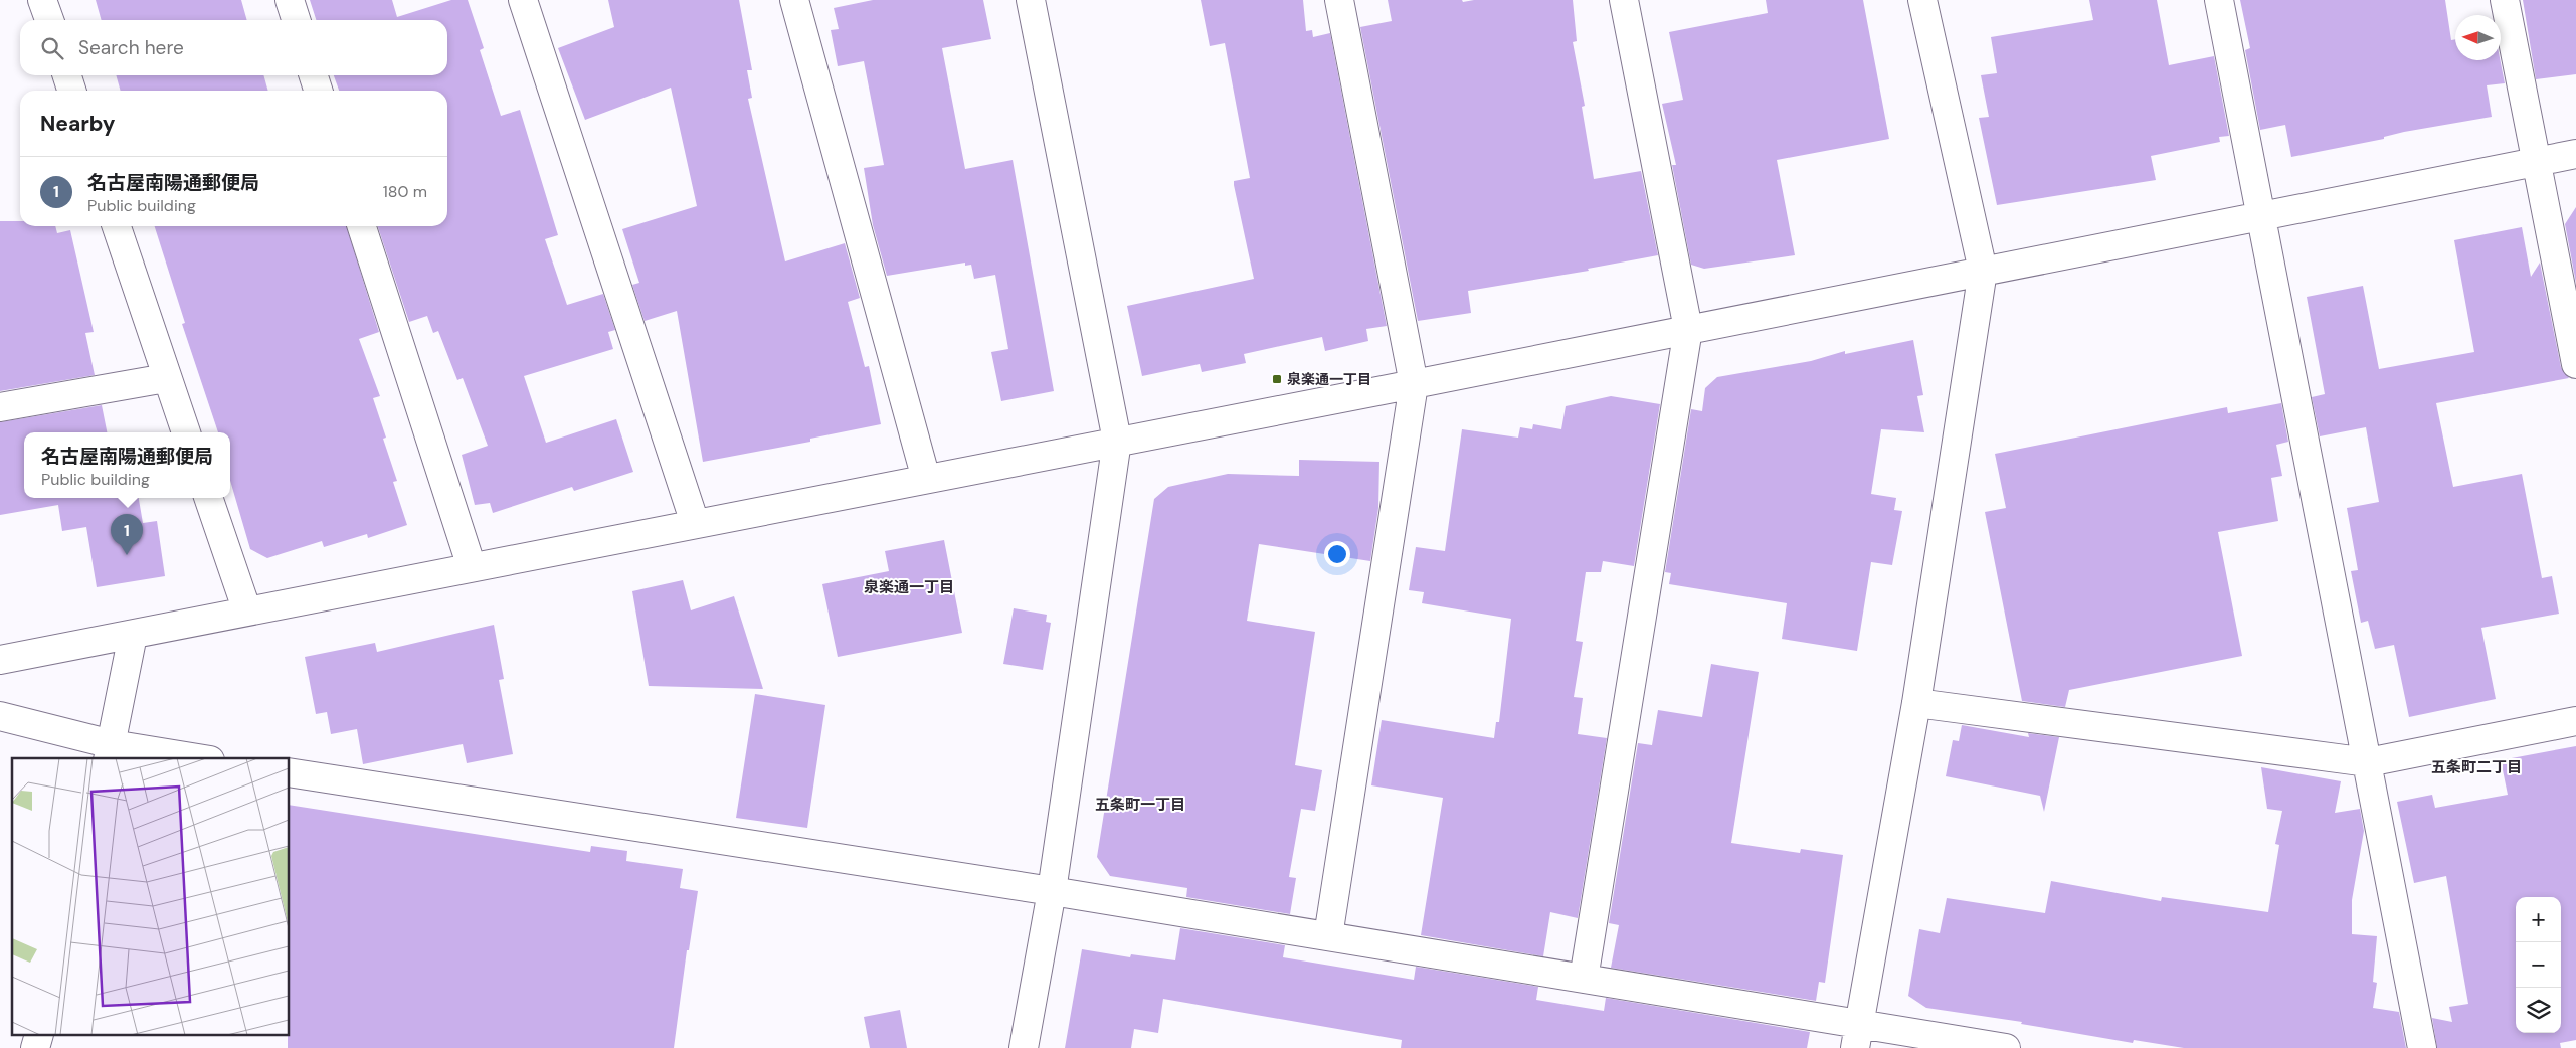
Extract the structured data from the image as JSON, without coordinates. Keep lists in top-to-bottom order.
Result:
{
  "districts": ["泉楽通一丁目", "五条町二丁目", "五条町一丁目"],
  "places": {
    "transit": ["泉楽通一丁目"]
  },
  "north": "left",
  "page": {
    "search": "Search here",
    "heading": "Nearby",
    "list": [
      {
        "mark": "1",
        "name": "名古屋南陽通郵便局",
        "note": "Public building",
        "value": "180 m"
      }
    ],
    "popup": ["名古屋南陽通郵便局", "Public building"],
    "pins": "1",
    "map_buttons": ["+", "−"]
  }
}
